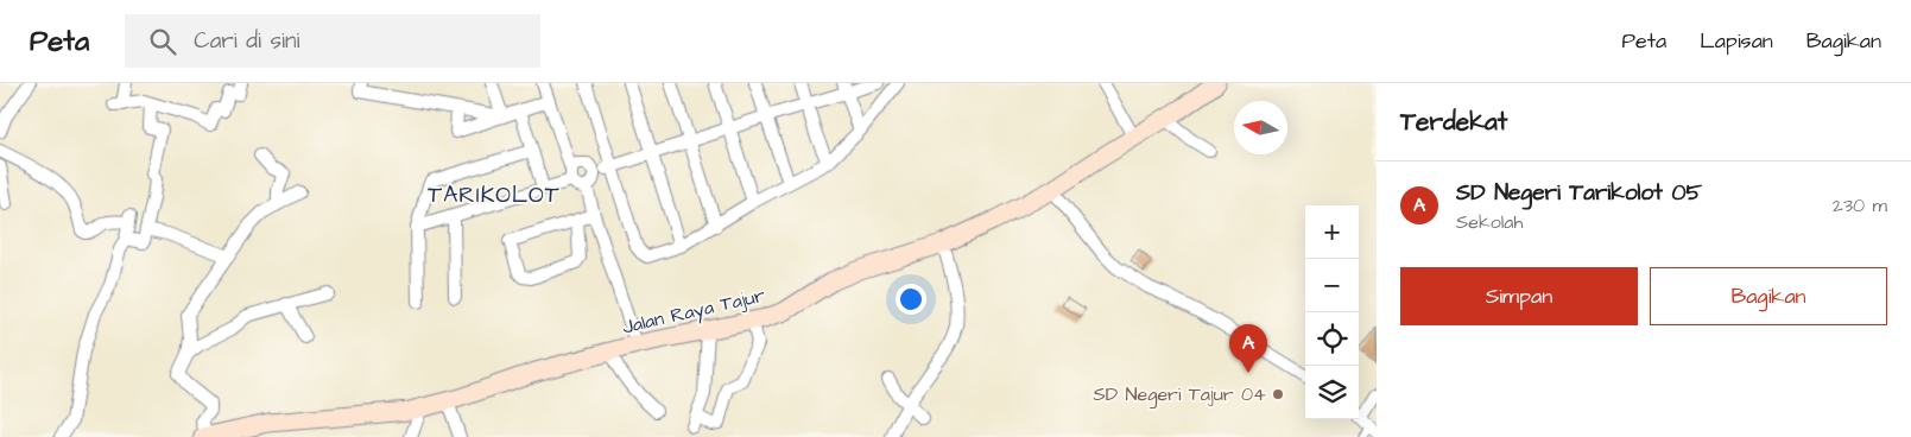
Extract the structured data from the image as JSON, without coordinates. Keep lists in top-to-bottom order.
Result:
{
  "streets": {
    "main road": ["Jalan Raya Tajur"]
  },
  "districts": ["TARIKOLOT"],
  "places": ["SD Negeri Tajur 04"],
  "north": "left",
  "page": {
    "header": "Peta",
    "search": "Cari di sini",
    "nav": ["Peta", "Lapisan", "Bagikan"],
    "heading": "Terdekat",
    "list": [
      {
        "mark": "A",
        "name": "SD Negeri Tarikolot 05",
        "note": "Sekolah",
        "value": "230 m"
      }
    ],
    "map_buttons": ["+", "−"],
    "buttons": ["Simpan", "Bagikan"],
    "pins": "A"
  }
}
